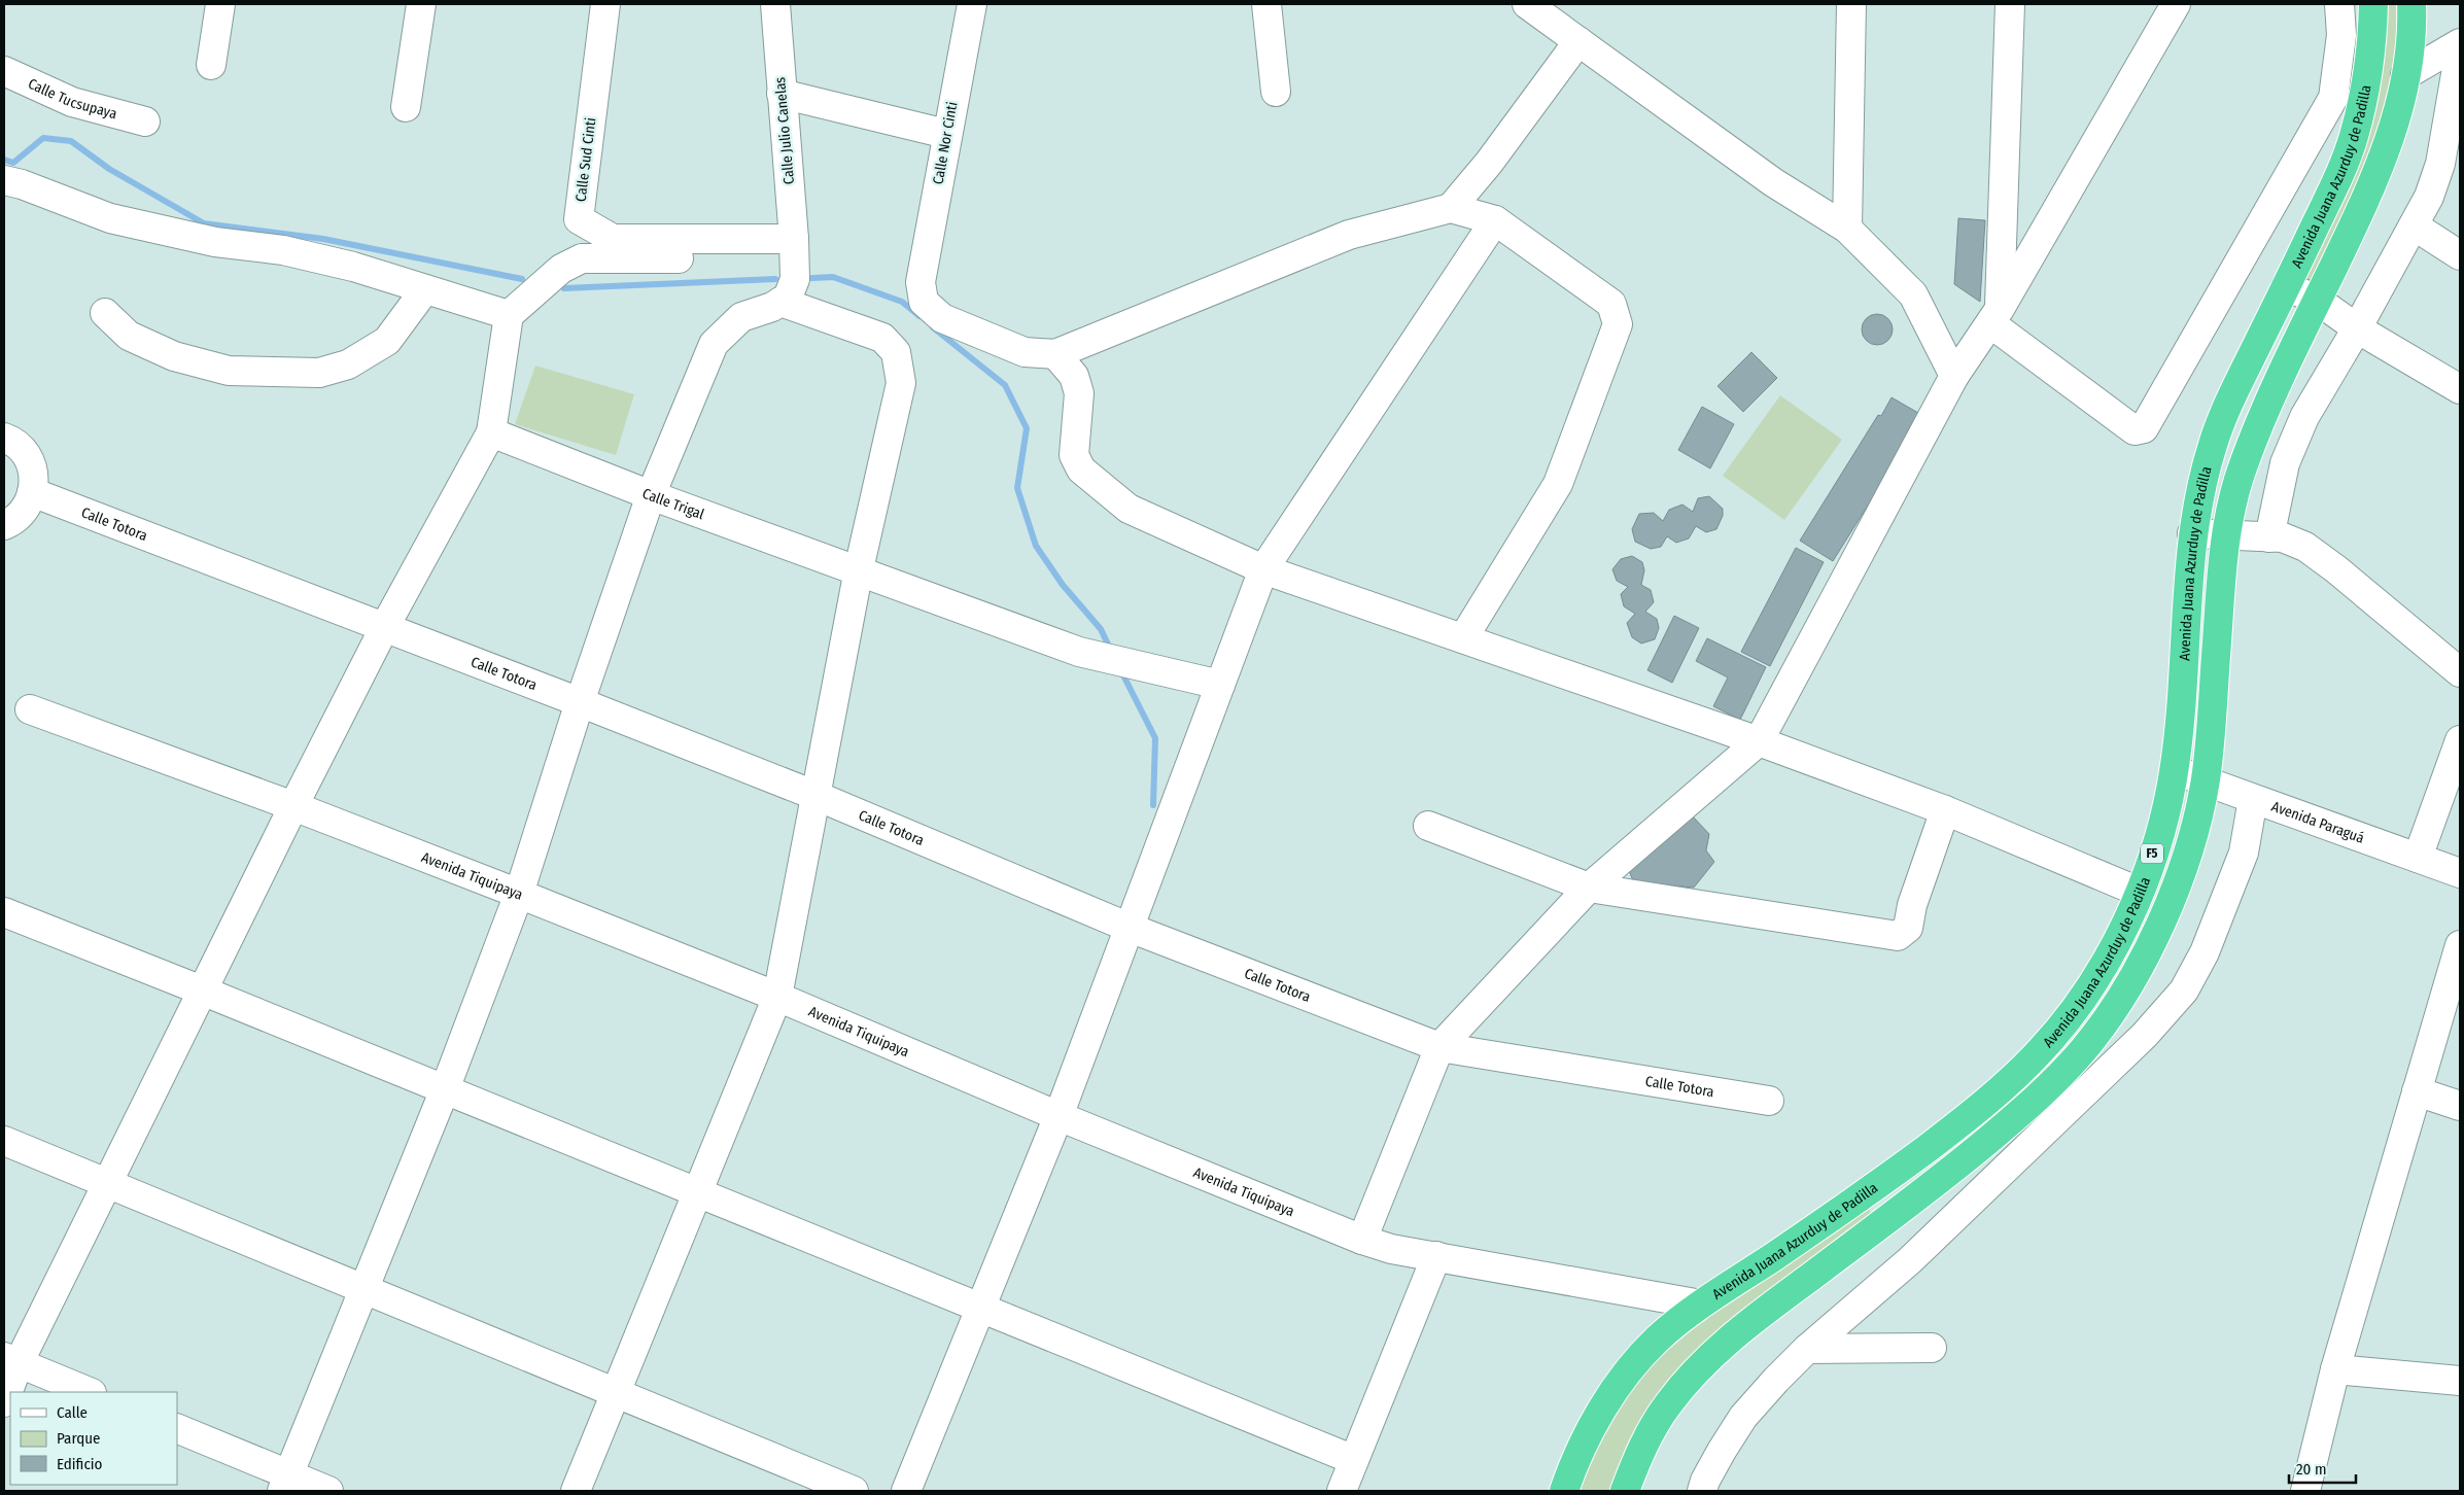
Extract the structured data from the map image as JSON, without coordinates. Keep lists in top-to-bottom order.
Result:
{
  "streets": {
    "highway": ["Avenida Juana Azurduy de Padilla", "F5"],
    "street": [
      "Calle Tucsupaya",
      "Calle Julio Canelas",
      "Calle Nor Cinti",
      "Calle Sud Cinti",
      "Calle Trigal",
      "Calle Totora",
      "Avenida Paraguá",
      "Avenida Tiquipaya"
    ]
  },
  "crossings": [
    ["Calle Julio Canelas", "Calle Sud Cinti"],
    ["Avenida Juana Azurduy de Padilla", "Avenida Paraguá"],
    ["Avenida Juana Azurduy de Padilla", "Avenida Tiquipaya"]
  ],
  "legend": ["Calle", "Parque", "Edificio"],
  "scale_bar": "20 m"
}
